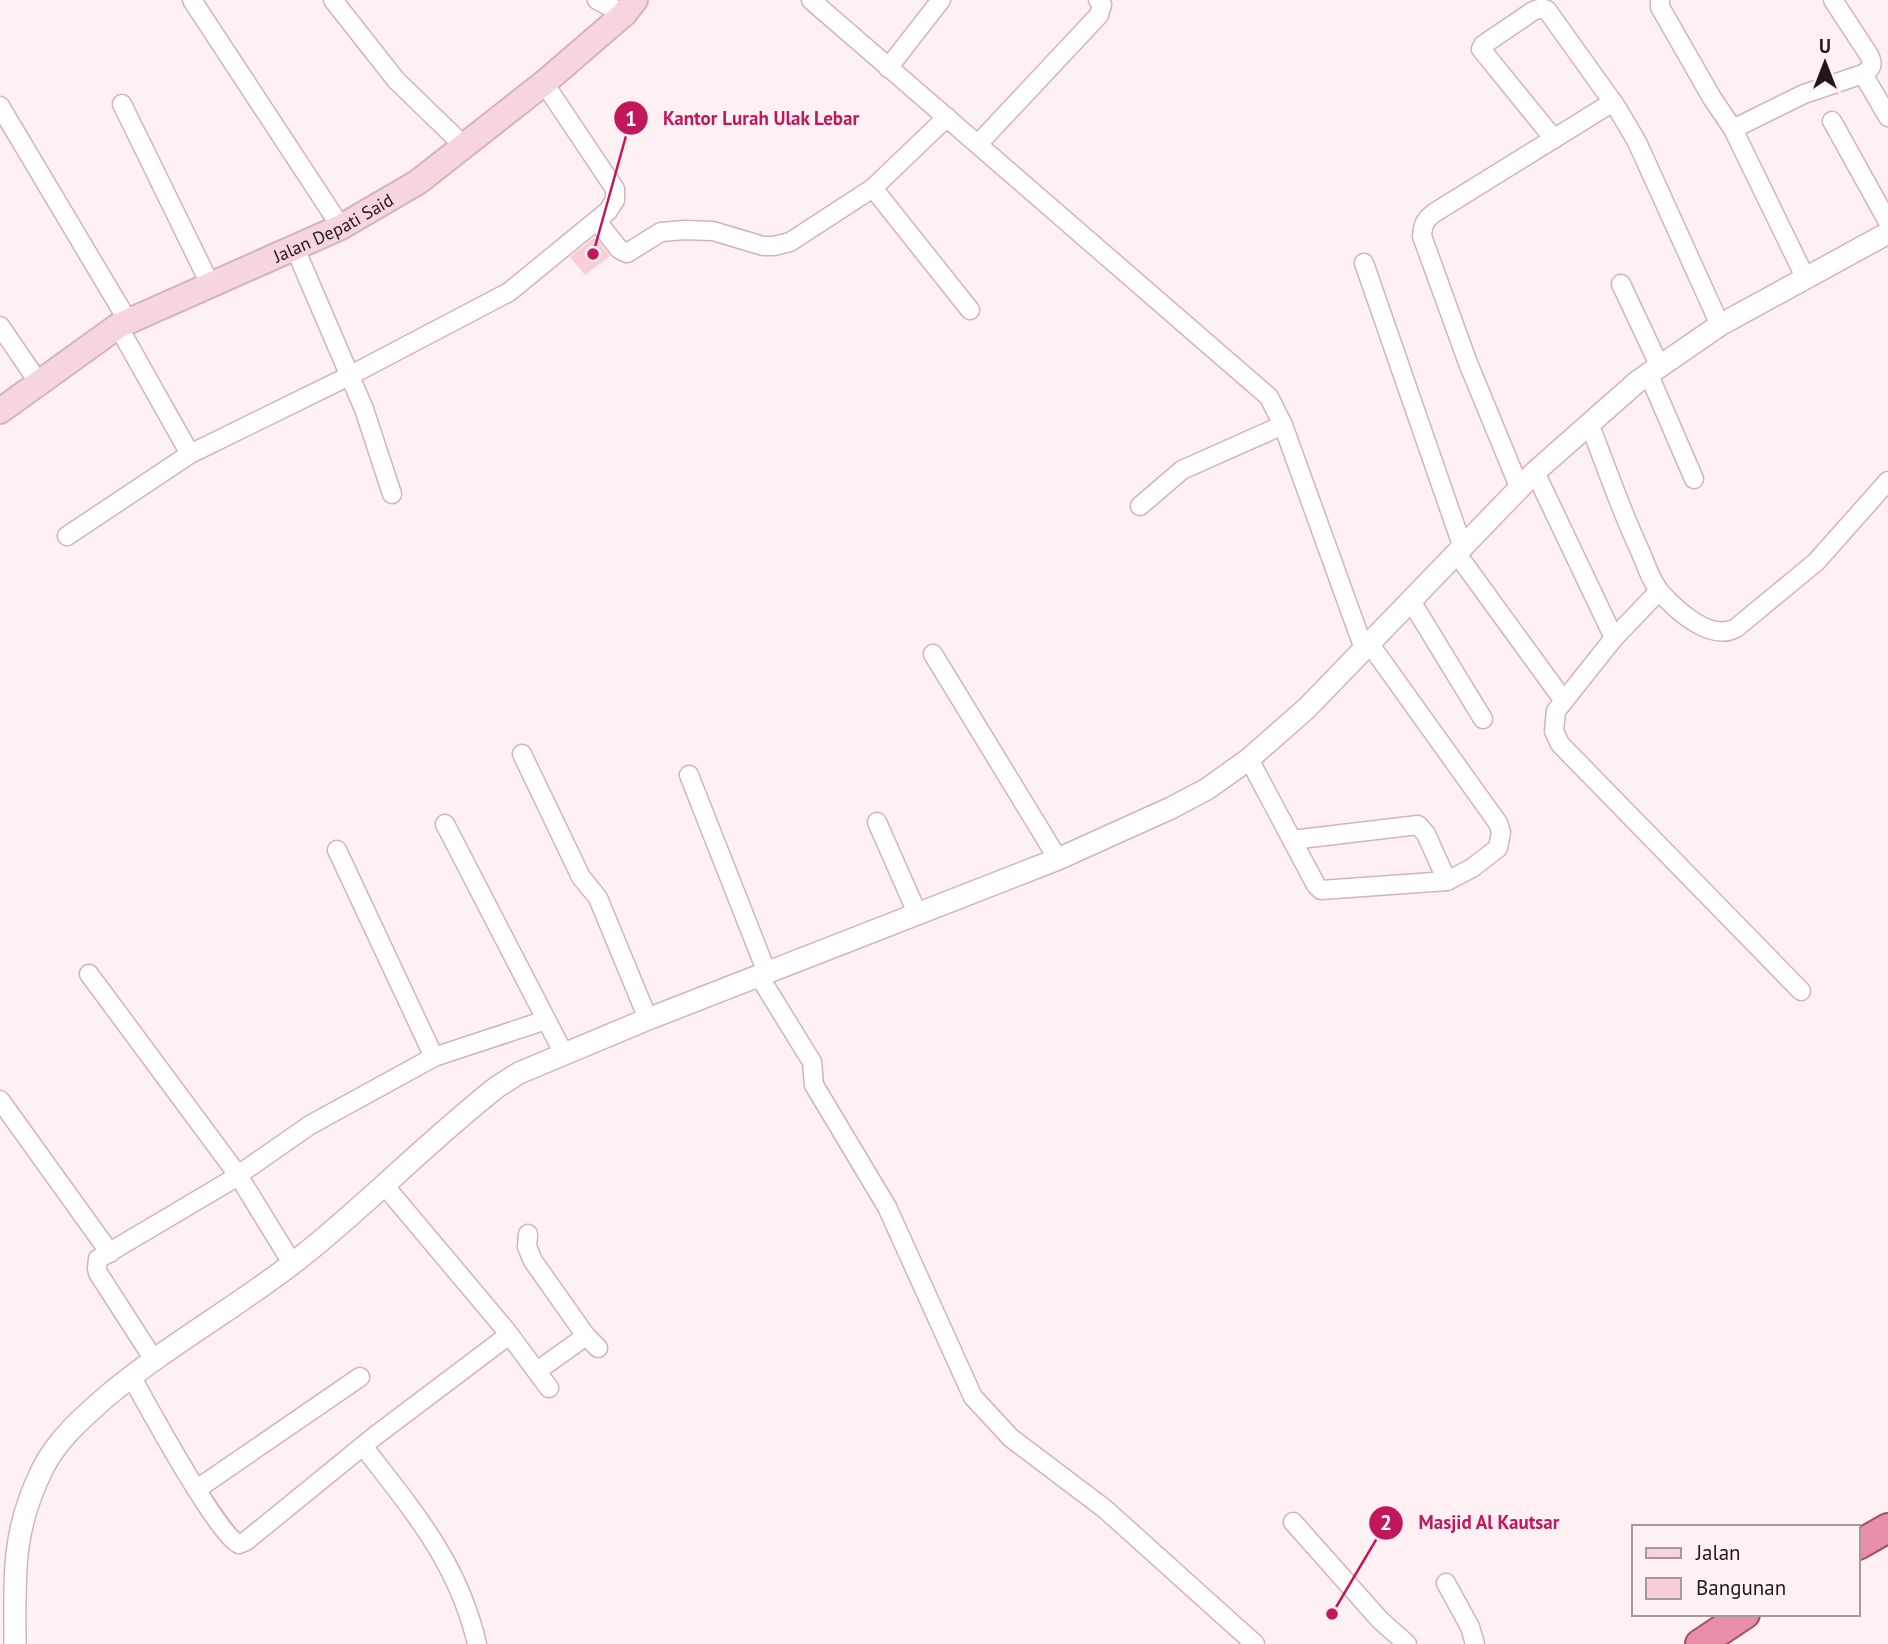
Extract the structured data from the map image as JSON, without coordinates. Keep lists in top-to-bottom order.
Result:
{
  "streets": {
    "main road": ["Jalan Depati Said"]
  },
  "places": ["Kantor Lurah Ulak Lebar", "Masjid Al Kautsar"],
  "legend": ["Jalan", "Bangunan"],
  "north": "top"
}
